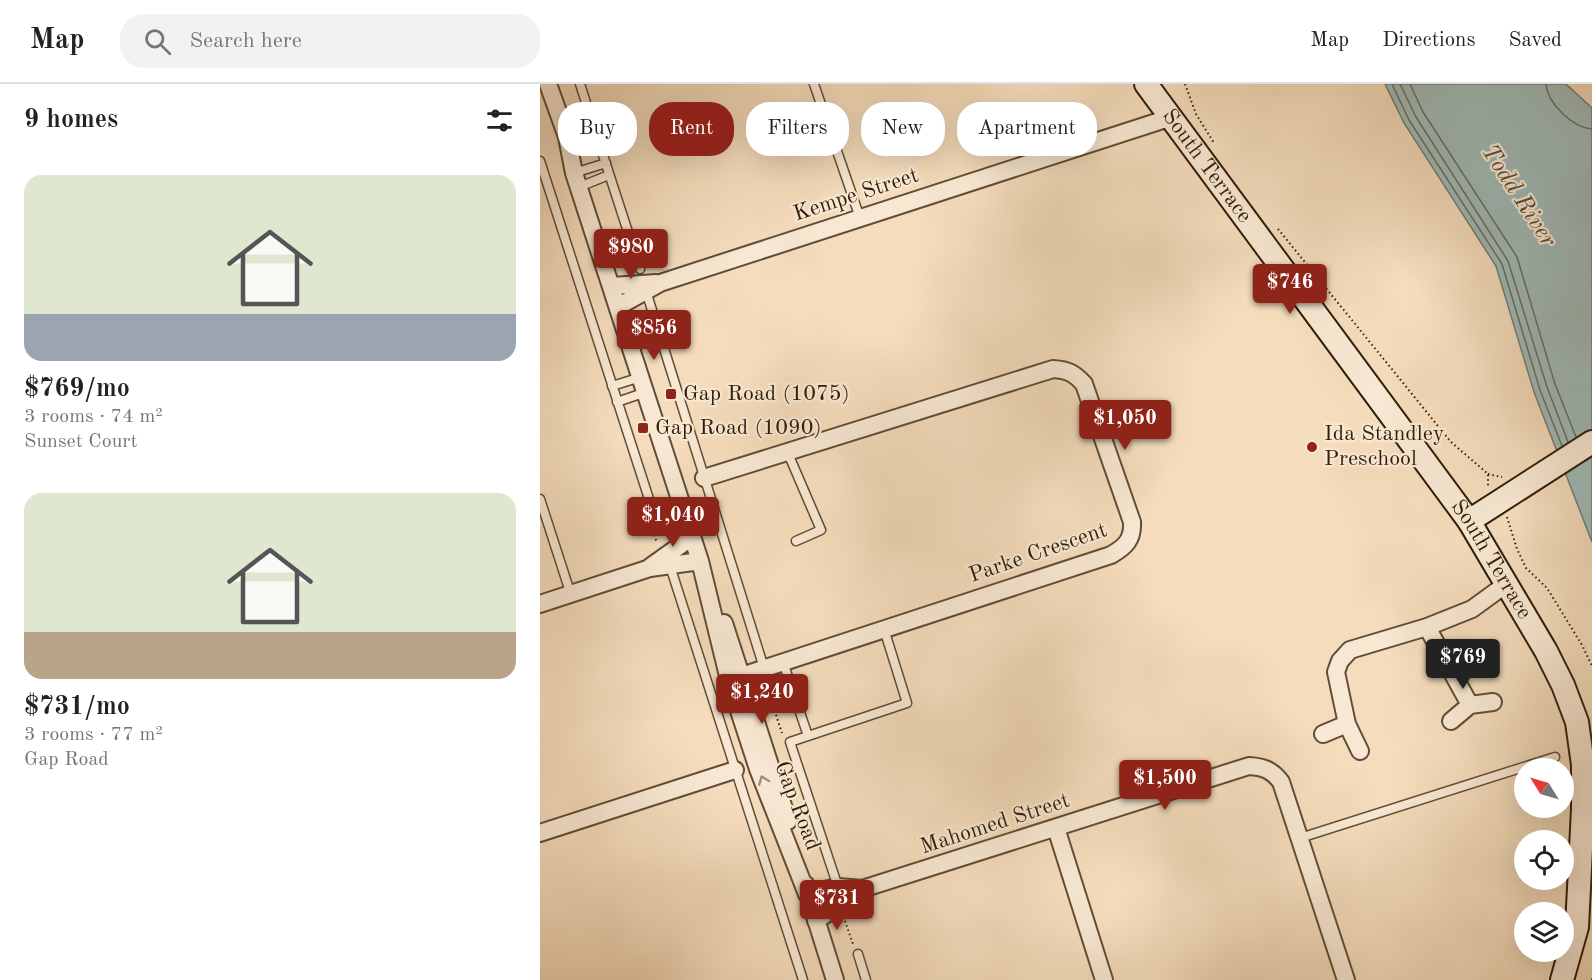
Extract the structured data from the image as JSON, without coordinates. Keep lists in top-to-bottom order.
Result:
{
  "streets": {
    "street": [
      "South Terrace",
      "Kempe Street",
      "Parke Crescent",
      "Gap Road",
      "Mahomed Street"
    ]
  },
  "crossings": [
    ["South Terrace", "Kempe Street"],
    ["Kempe Street", "Gap Road"],
    ["Parke Crescent", "Gap Road"],
    ["Gap Road", "Mahomed Street"]
  ],
  "water": ["Todd River"],
  "places": {
    "transit": ["Gap Road (1075)", "Gap Road (1090)"],
    "other": ["Ida Standley Preschool"]
  },
  "north": "top left",
  "page": {
    "header": "Map",
    "search": "Search here",
    "nav": ["Map", "Directions", "Saved"],
    "heading": "9 homes",
    "chip": [
      "Buy",
      "Rent",
      "Filters",
      "New",
      "Apartment"
    ],
    "list": [
      {
        "name": "$769/mo",
        "note": "3 rooms · 74 m² · Sunset Court"
      },
      {
        "name": "$731/mo",
        "note": "3 rooms · 77 m² · Gap Road"
      }
    ],
    "price": [
      "$980",
      "$746",
      "$856",
      "$1,050",
      "$1,040",
      "$769",
      "$1,240",
      "$1,500",
      "$731"
    ]
  }
}
